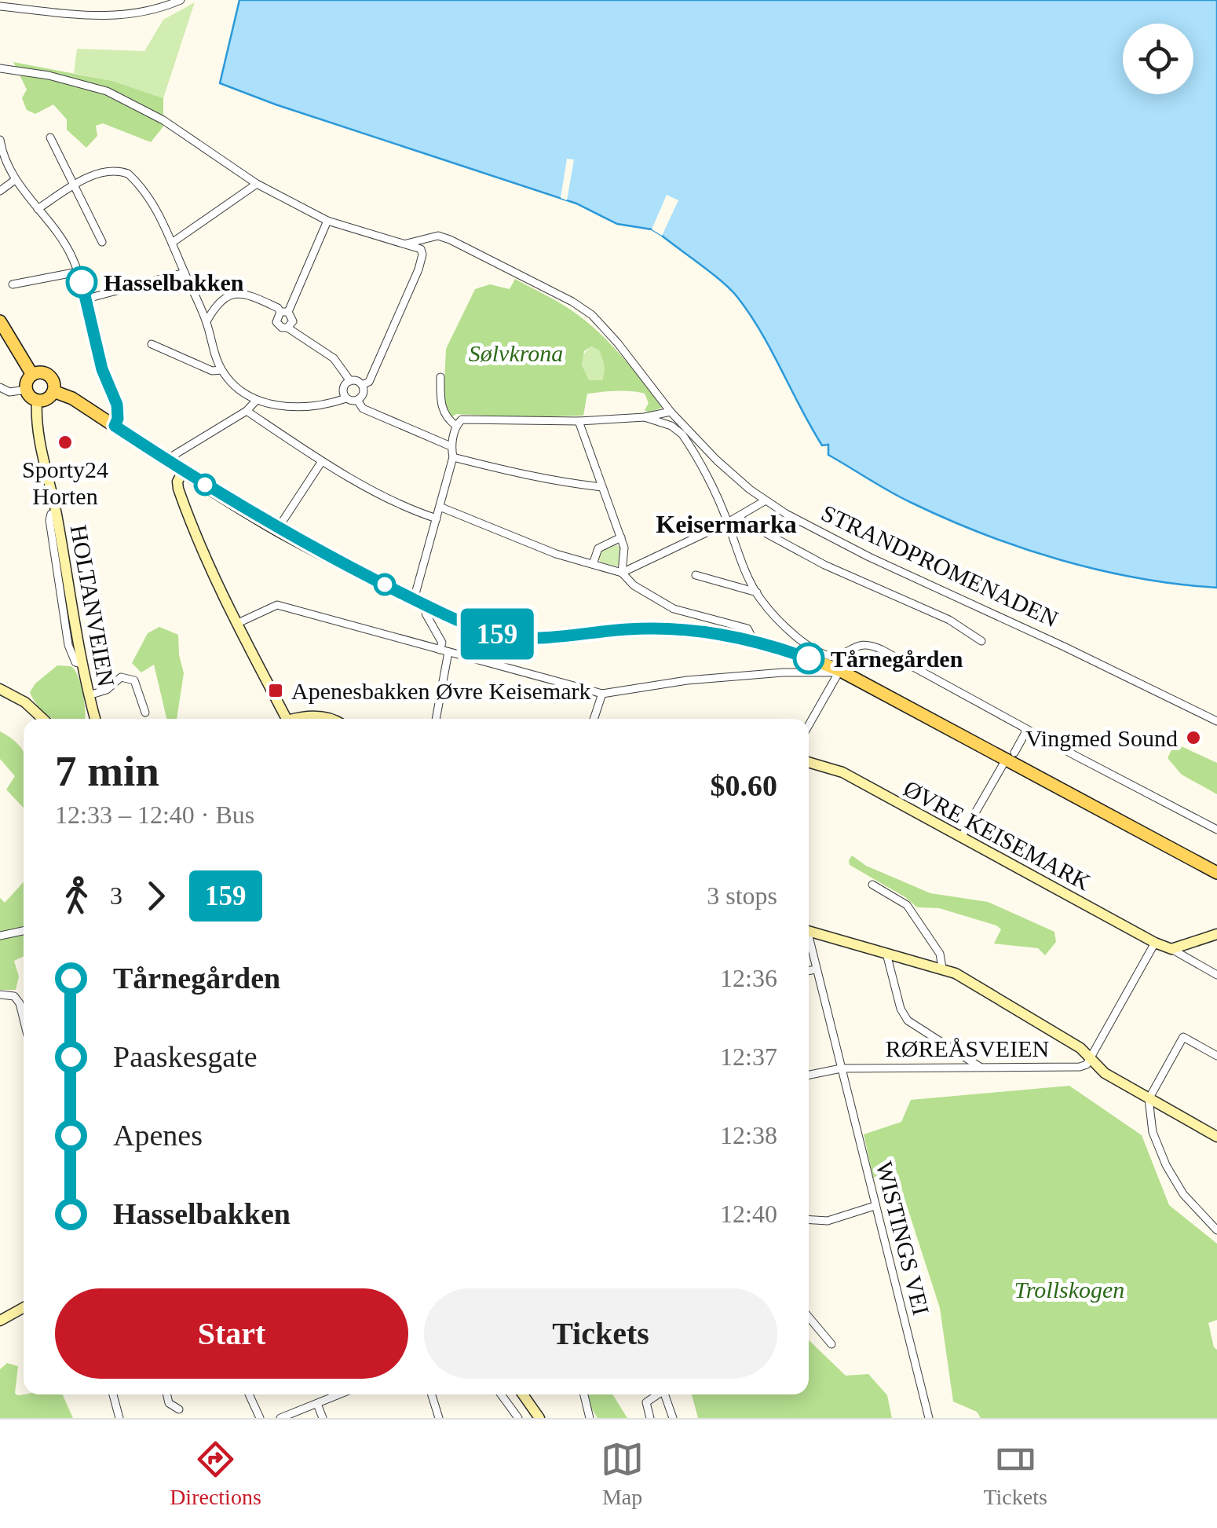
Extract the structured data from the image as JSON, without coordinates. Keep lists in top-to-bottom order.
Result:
{
  "streets": {
    "main road": ["HOLTANVEIEN", "ØVRE KEISEMARK"],
    "street": ["STRANDPROMENADEN", "RØREÅSVEIEN", "WISTINGS VEI"]
  },
  "crossings": [
    ["RØREÅSVEIEN", "WISTINGS VEI"]
  ],
  "districts": ["Keisermarka"],
  "parks": ["Sølvkrona", "Trollskogen"],
  "places": {
    "other": [
      "Hasselbakken",
      "Sporty24 Horten",
      "Tårnegården",
      "Vingmed Sound"
    ],
    "transit": ["Apenesbakken Øvre Keisemark"]
  },
  "lines": ["bus line 159"],
  "page": {
    "on_map": "159",
    "heading": ["7 min", "12:33 – 12:40 · Bus", "$0.60"],
    "legs": ["3", "159", "3 stops"],
    "list": [
      {
        "name": "Tårnegården",
        "value": "12:36"
      },
      {
        "name": "Paaskesgate",
        "value": "12:37"
      },
      {
        "name": "Apenes",
        "value": "12:38"
      },
      {
        "name": "Hasselbakken",
        "value": "12:40"
      }
    ],
    "buttons": ["Start", "Tickets"],
    "tabs": ["Directions", "Map", "Tickets"]
  }
}
